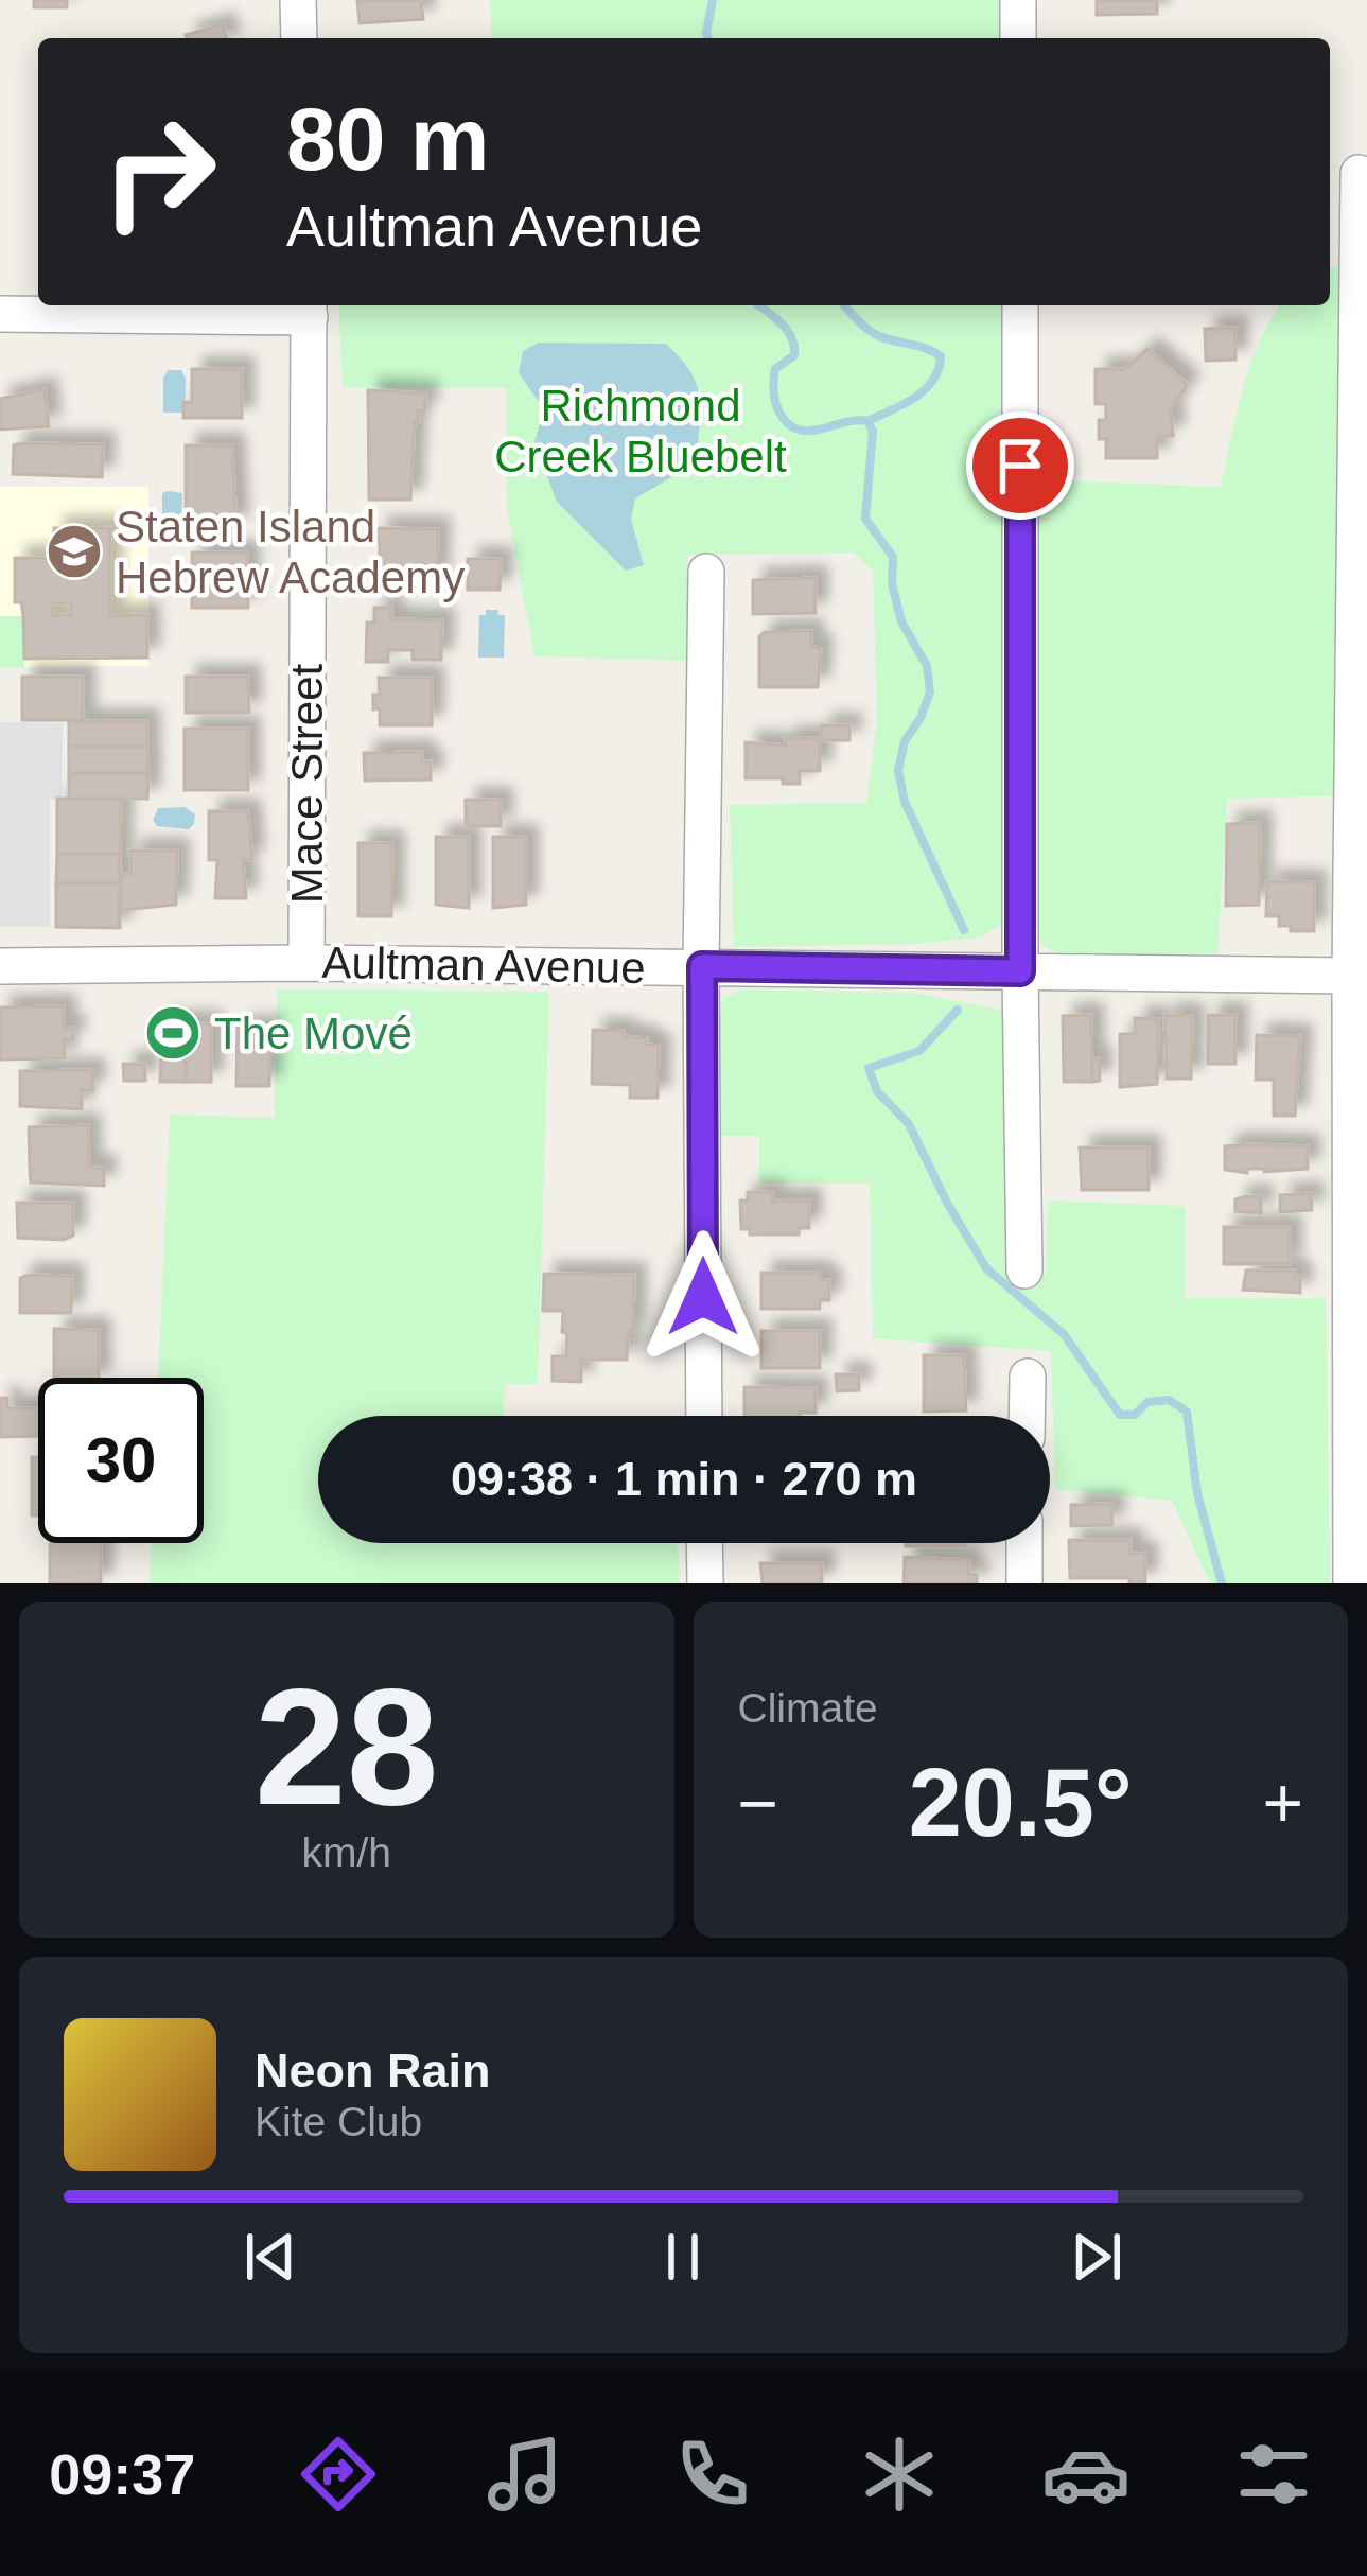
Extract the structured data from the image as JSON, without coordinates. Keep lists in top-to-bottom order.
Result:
{
  "streets": {
    "street": ["Mace Street", "Aultman Avenue"]
  },
  "crossings": [
    ["Mace Street", "Aultman Avenue"]
  ],
  "parks": ["Richmond Creek Bluebelt"],
  "places": {
    "school or university": ["Staten Island Hebrew Academy"],
    "sports": ["The Mové"]
  },
  "page": {
    "turn": ["80 m", "Aultman Avenue"],
    "limit": "30",
    "trip": "09:38 · 1 min · 270 m",
    "tile": [
      ["28", "km/h"],
      "Climate"
    ],
    "heat": ["−", "20.5°", "+"],
    "song": ["Neon Rain", "Kite Club"],
    "tabs": "09:37"
  }
}
